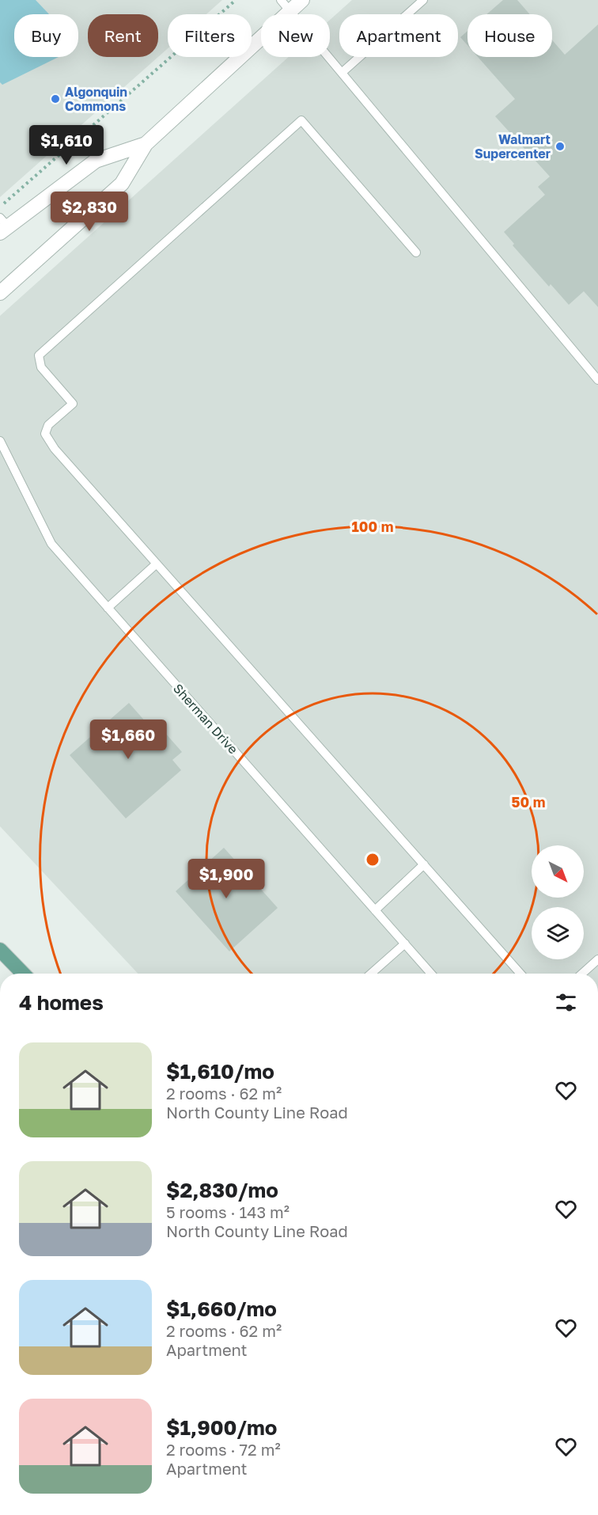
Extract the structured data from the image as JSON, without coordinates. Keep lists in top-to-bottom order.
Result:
{
  "streets": {
    "lane": ["Sherman Drive"]
  },
  "places": ["Algonquin Commons", "Walmart Supercenter"],
  "north": "bottom right",
  "page": {
    "chip": [
      "Buy",
      "Rent",
      "Filters",
      "New",
      "Apartment",
      "House"
    ],
    "price": [
      "$1,610",
      "$2,830",
      "$1,660",
      "$1,900"
    ],
    "heading": "4 homes",
    "list": [
      {
        "name": "$1,610/mo",
        "note": "2 rooms · 62 m² · North County Line Road"
      },
      {
        "name": "$2,830/mo",
        "note": "5 rooms · 143 m² · North County Line Road"
      },
      {
        "name": "$1,660/mo",
        "note": "2 rooms · 62 m² · Apartment"
      },
      {
        "name": "$1,900/mo",
        "note": "2 rooms · 72 m² · Apartment"
      }
    ]
  },
  "rings": ["100 m", "50 m"]
}
